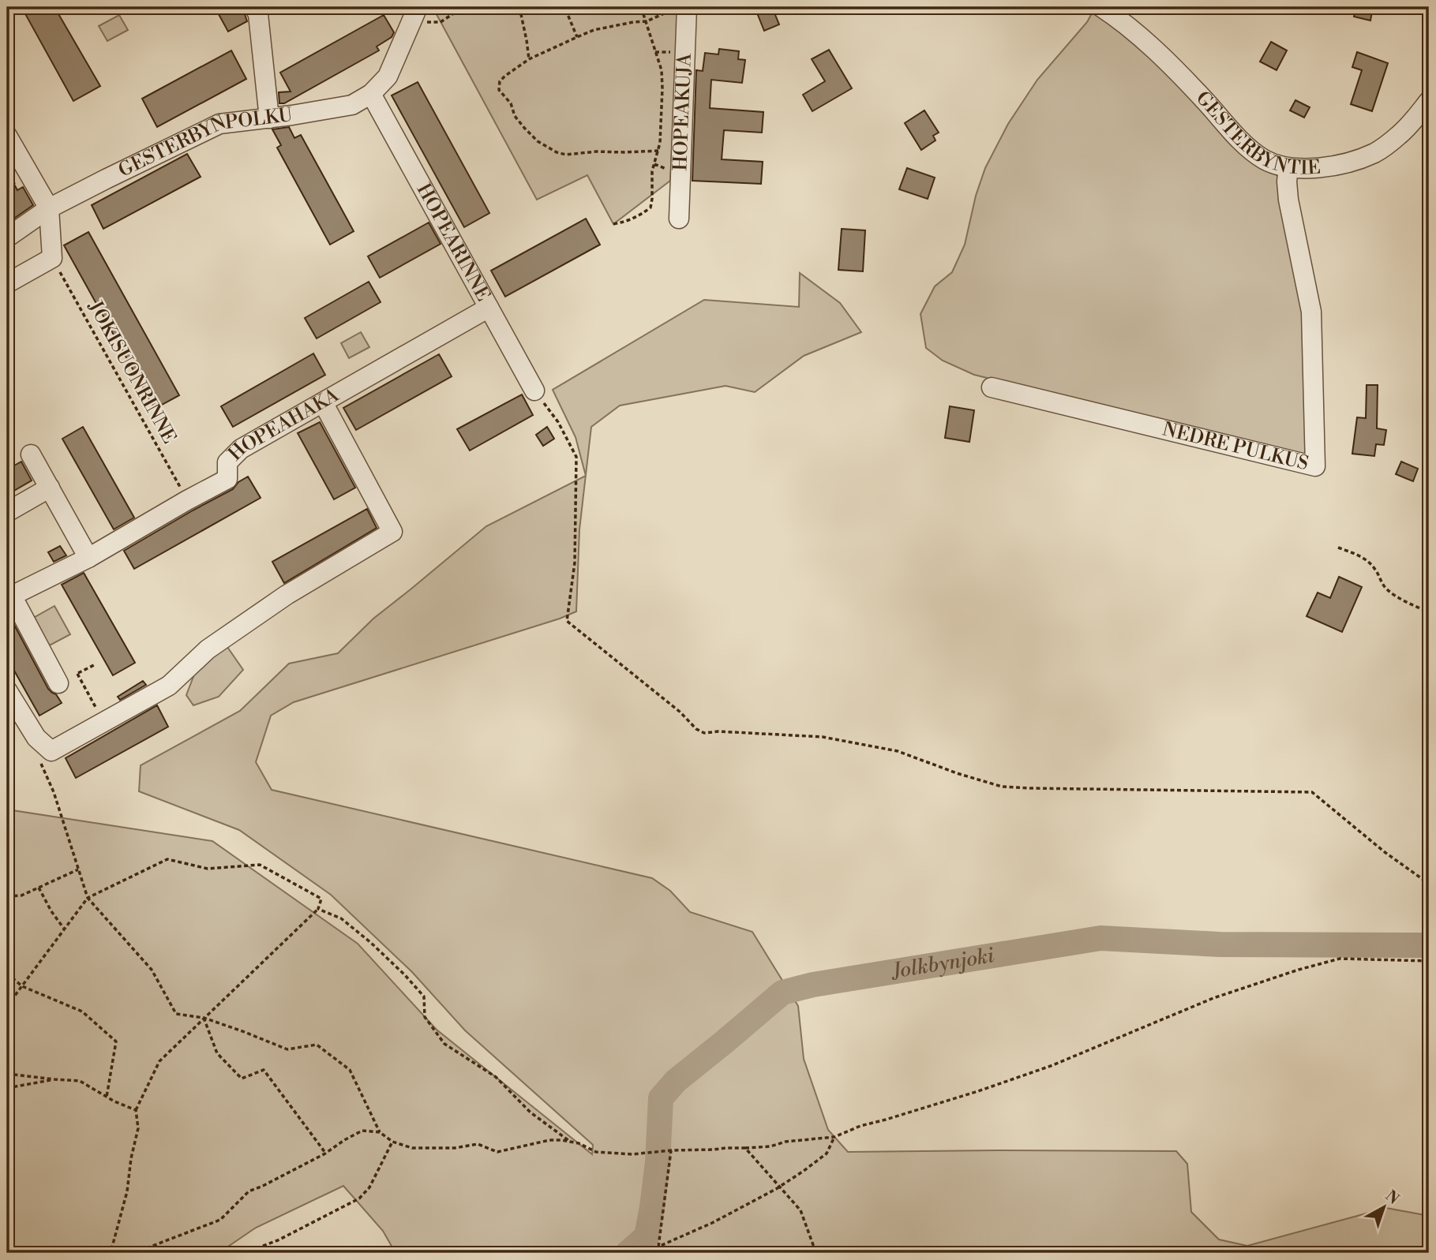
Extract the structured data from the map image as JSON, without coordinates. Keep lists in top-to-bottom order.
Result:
{
  "streets": {
    "street": [
      "HOPEAKUJA",
      "GESTERBYNTIE",
      "GESTERBYNPOLKU",
      "HOPEARINNE",
      "HOPEAHAKA",
      "NEDRE PULKUS"
    ],
    "path": ["JOKISUONRINNE"]
  },
  "crossings": [
    ["GESTERBYNTIE", "NEDRE PULKUS"],
    ["GESTERBYNPOLKU", "HOPEARINNE"],
    ["HOPEARINNE", "HOPEAHAKA"],
    ["JOKISUONRINNE", "HOPEAHAKA"]
  ],
  "water": ["Jolkbynjoki"],
  "north": "top right"
}
